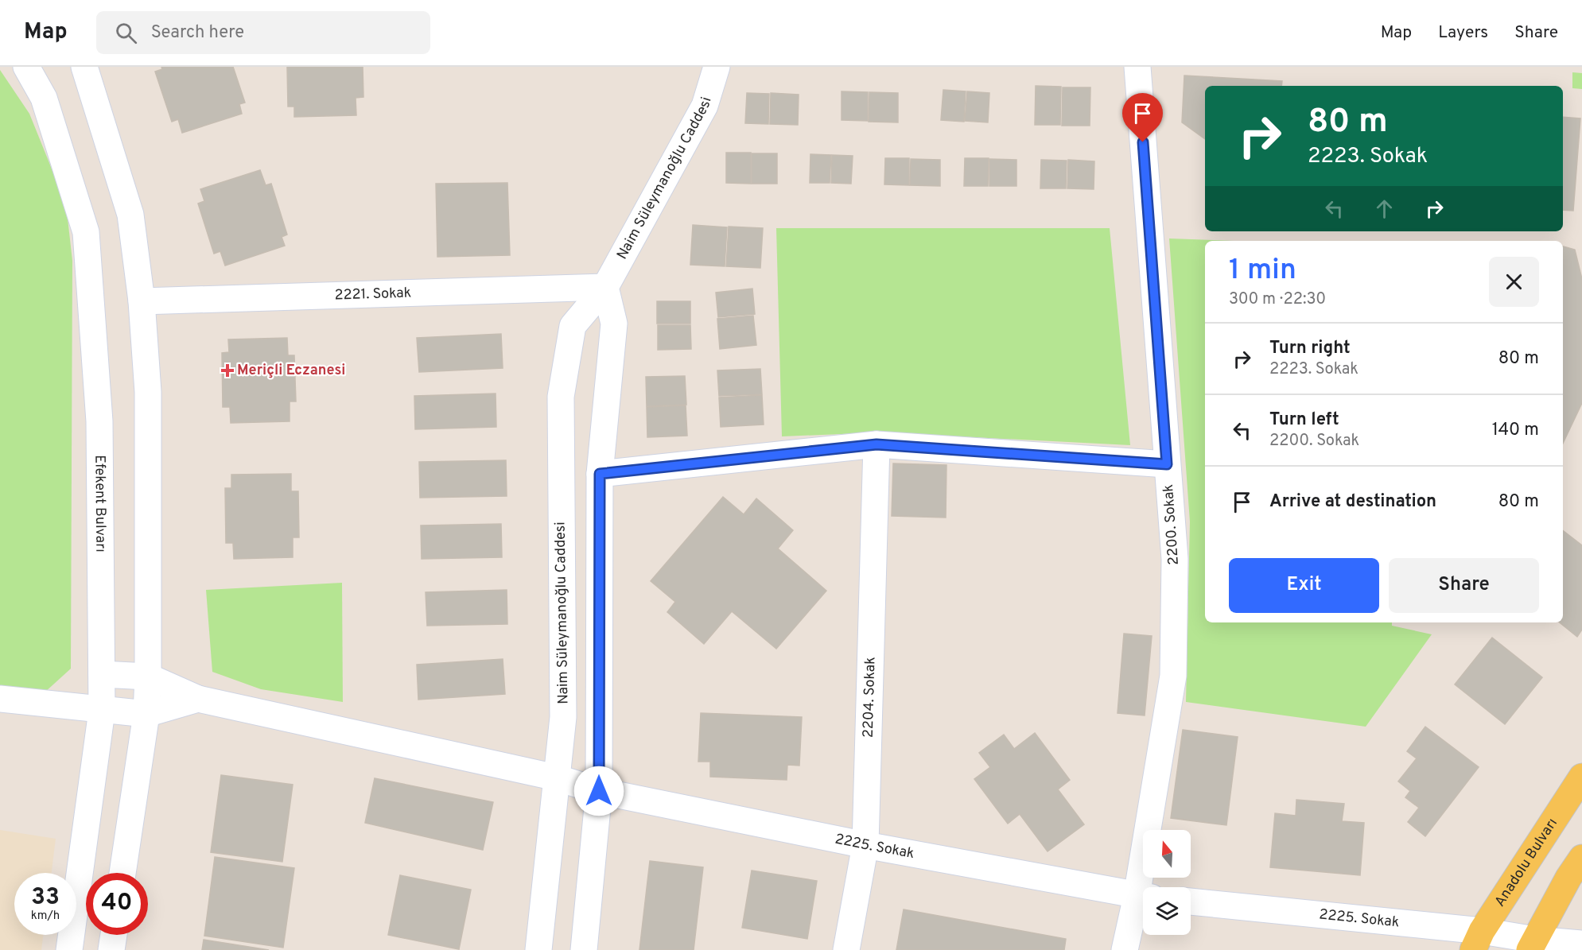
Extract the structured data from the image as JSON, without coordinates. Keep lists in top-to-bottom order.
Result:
{
  "streets": {
    "main road": ["Anadolu Bulvarı"],
    "street": [
      "Naim Süleymanoğlu Caddesi",
      "2221. Sokak",
      "Efekent Bulvarı",
      "2200. Sokak",
      "2204. Sokak",
      "2225. Sokak"
    ]
  },
  "crossings": [
    ["Naim Süleymanoğlu Caddesi", "2221. Sokak"],
    ["Naim Süleymanoğlu Caddesi", "2225. Sokak"],
    ["2204. Sokak", "2225. Sokak"],
    ["2225. Sokak", "Anadolu Bulvarı"]
  ],
  "places": {
    "health": ["Meriçli Eczanesi"]
  },
  "north": "top",
  "page": {
    "header": "Map",
    "search": "Search here",
    "nav": ["Map", "Layers", "Share"],
    "turn": ["80 m", "2223. Sokak"],
    "heading": ["1 min", "300 m · 22:30"],
    "list": [
      {
        "name": "Turn right",
        "note": "2223. Sokak",
        "value": "80 m"
      },
      {
        "name": "Turn left",
        "note": "2200. Sokak",
        "value": "140 m"
      },
      {
        "name": "Arrive at destination",
        "value": "80 m"
      }
    ],
    "buttons": ["Exit", "Share"],
    "speed": "33 km/h",
    "limit": "40"
  }
}
